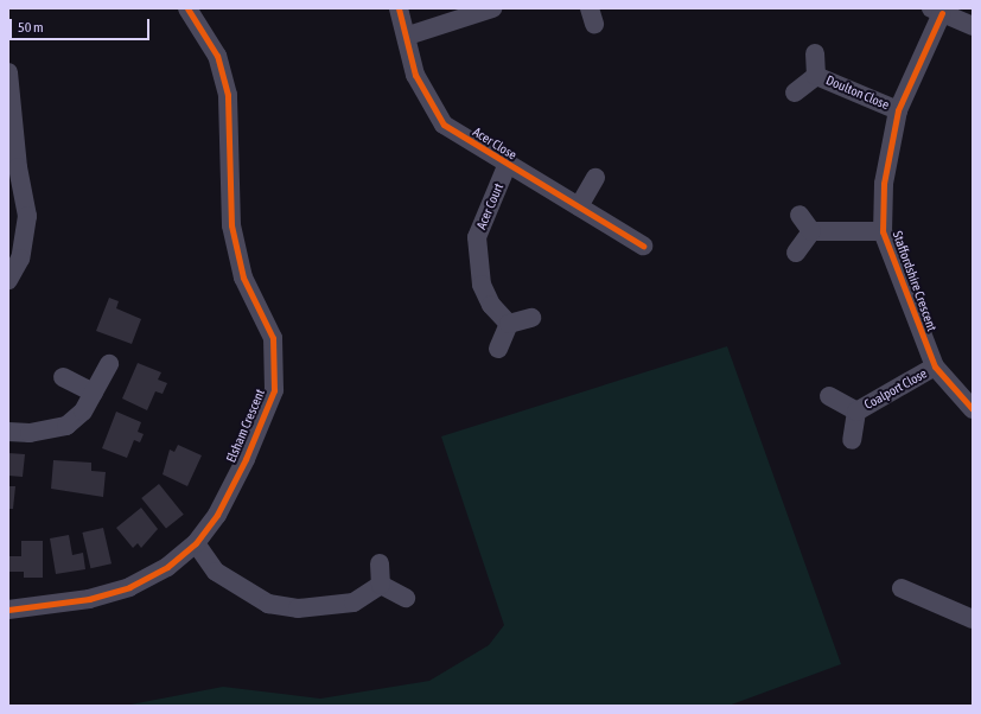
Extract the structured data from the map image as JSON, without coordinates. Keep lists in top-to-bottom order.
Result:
{
  "streets": {
    "street": [
      "Doulton Close",
      "Acer Close",
      "Acer Court",
      "Staffordshire Crescent",
      "Coalport Close",
      "Elsham Crescent"
    ]
  },
  "crossings": [
    ["Doulton Close", "Staffordshire Crescent"],
    ["Acer Close", "Acer Court"],
    ["Staffordshire Crescent", "Coalport Close"]
  ],
  "scale_bar": "50 m"
}
